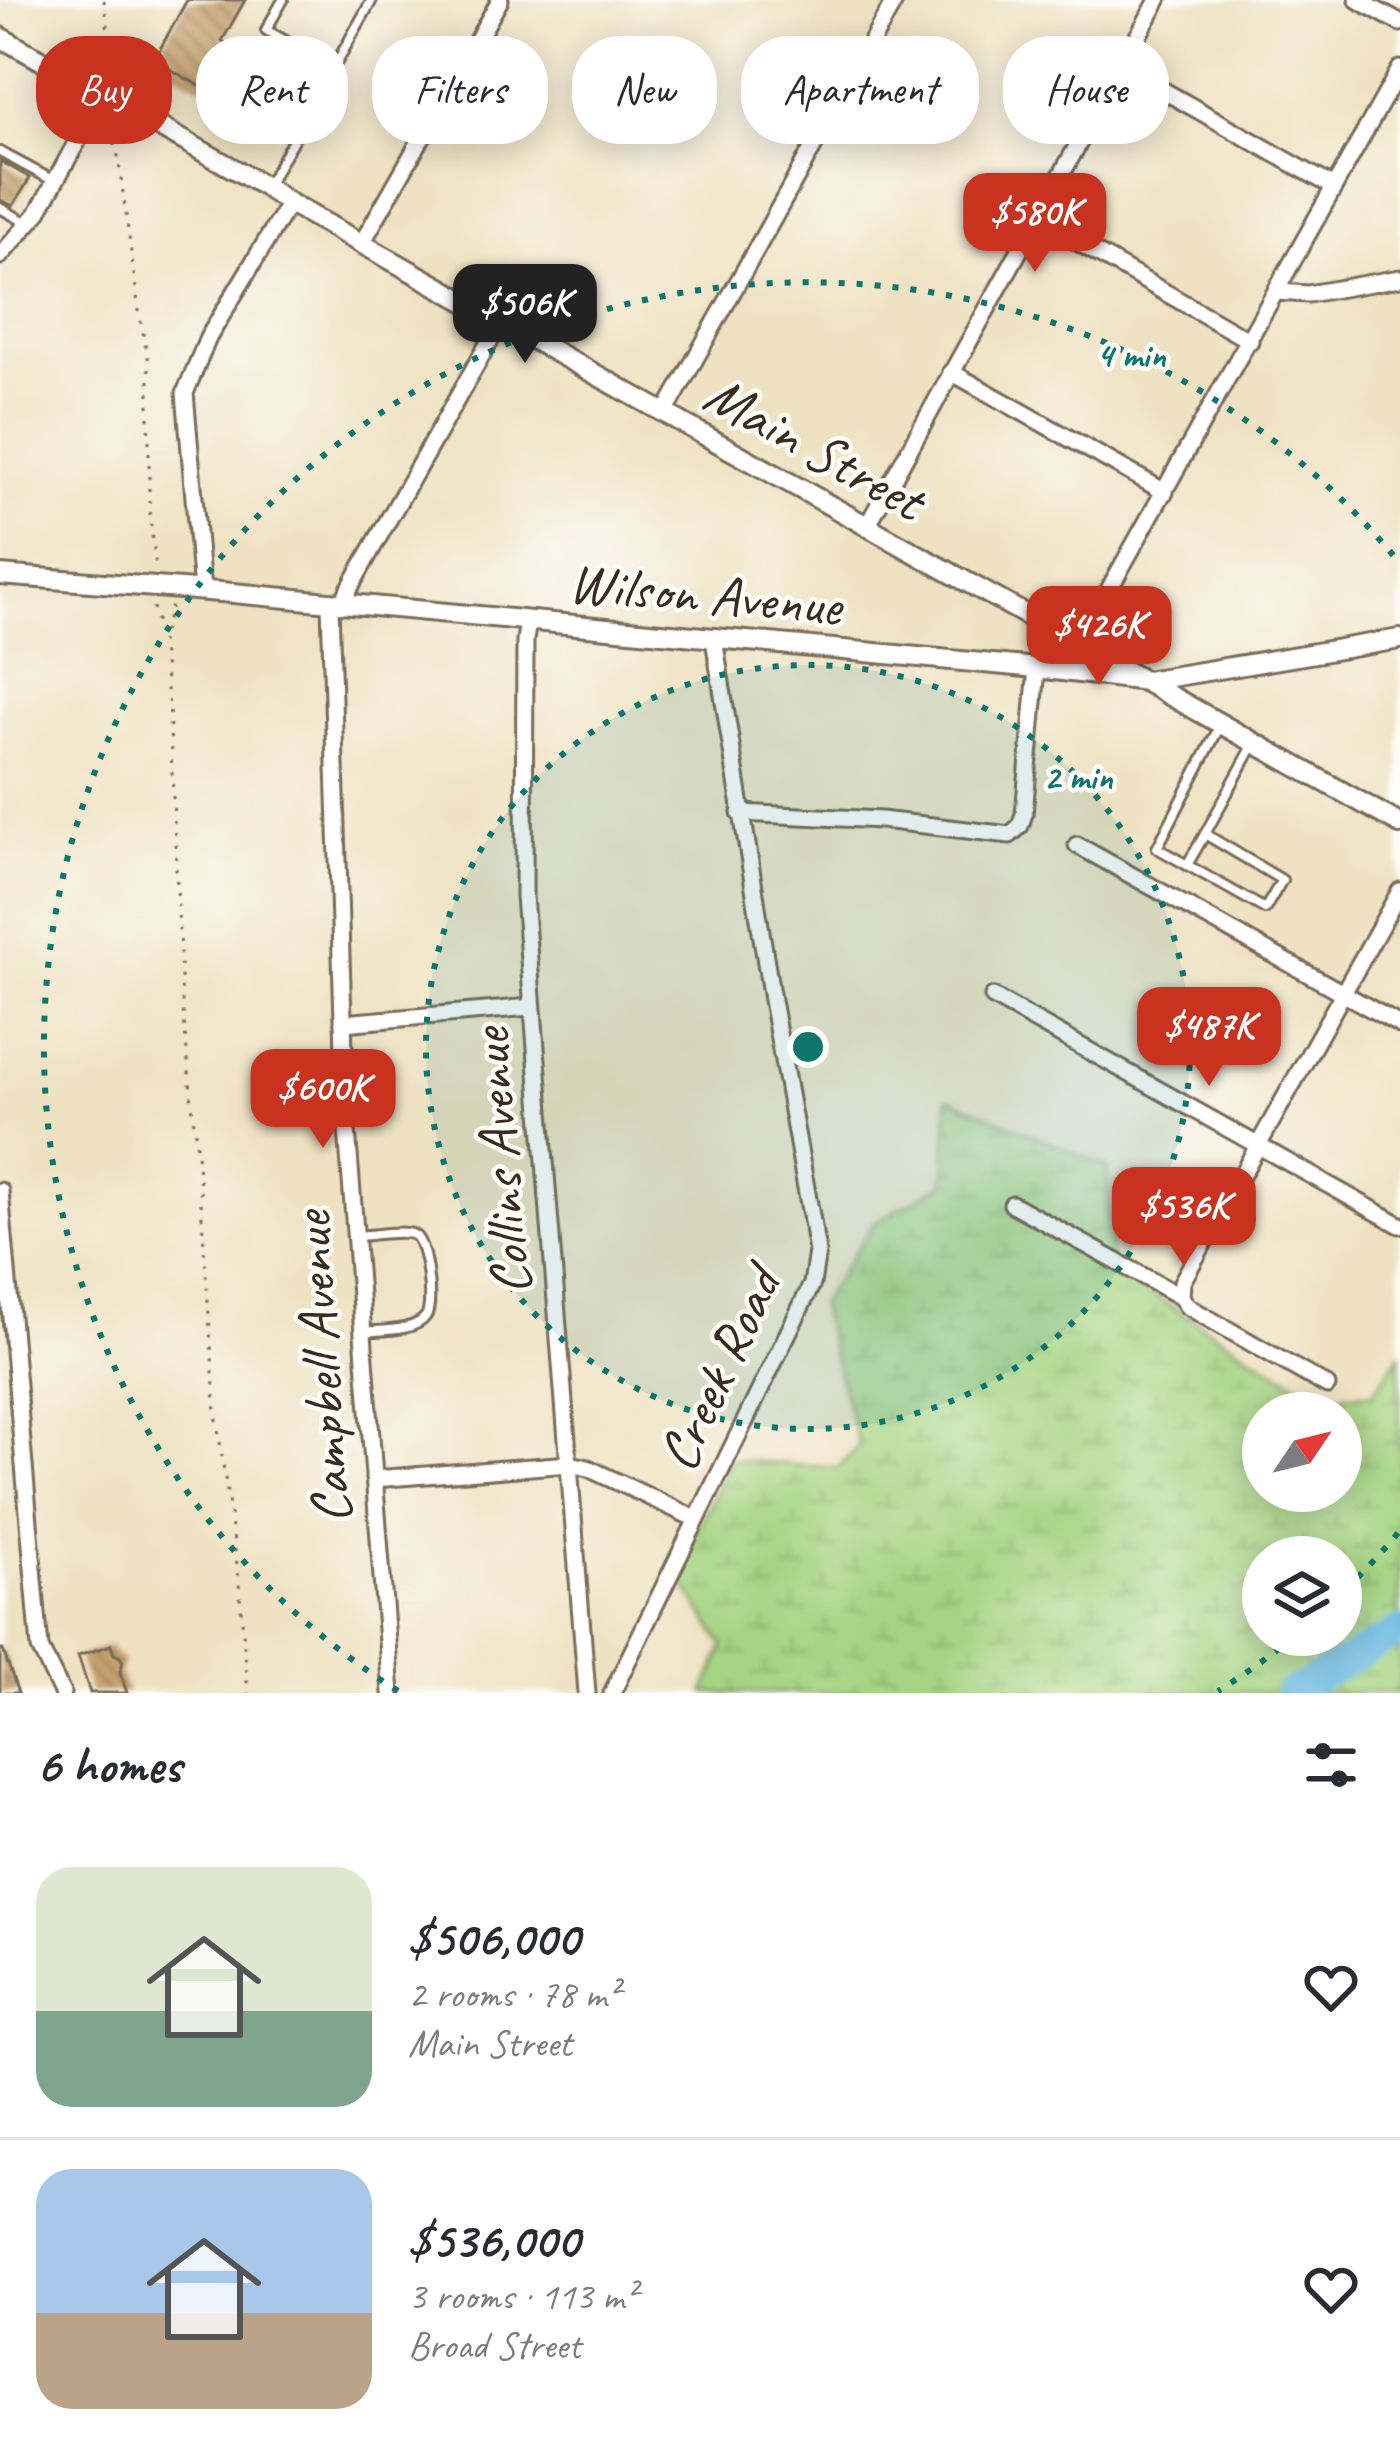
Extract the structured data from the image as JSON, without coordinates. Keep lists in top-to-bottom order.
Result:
{
  "streets": {
    "street": [
      "Main Street",
      "Wilson Avenue",
      "Collins Avenue",
      "Campbell Avenue",
      "Creek Road"
    ]
  },
  "crossings": [
    ["Main Street", "Wilson Avenue"],
    ["Main Street", "Campbell Avenue"],
    ["Wilson Avenue", "Collins Avenue"],
    ["Wilson Avenue", "Campbell Avenue"],
    ["Wilson Avenue", "Creek Road"]
  ],
  "north": "top right",
  "page": {
    "chip": [
      "Buy",
      "Rent",
      "Filters",
      "New",
      "Apartment",
      "House"
    ],
    "price": [
      "$580K",
      "$506K",
      "$426K",
      "$487K",
      "$600K",
      "$536K"
    ],
    "heading": "6 homes",
    "list": [
      {
        "name": "$506,000",
        "note": "2 rooms · 78 m² · Main Street"
      },
      {
        "name": "$536,000",
        "note": "3 rooms · 113 m² · Broad Street"
      }
    ]
  },
  "rings": ["4 min", "2 min"]
}
